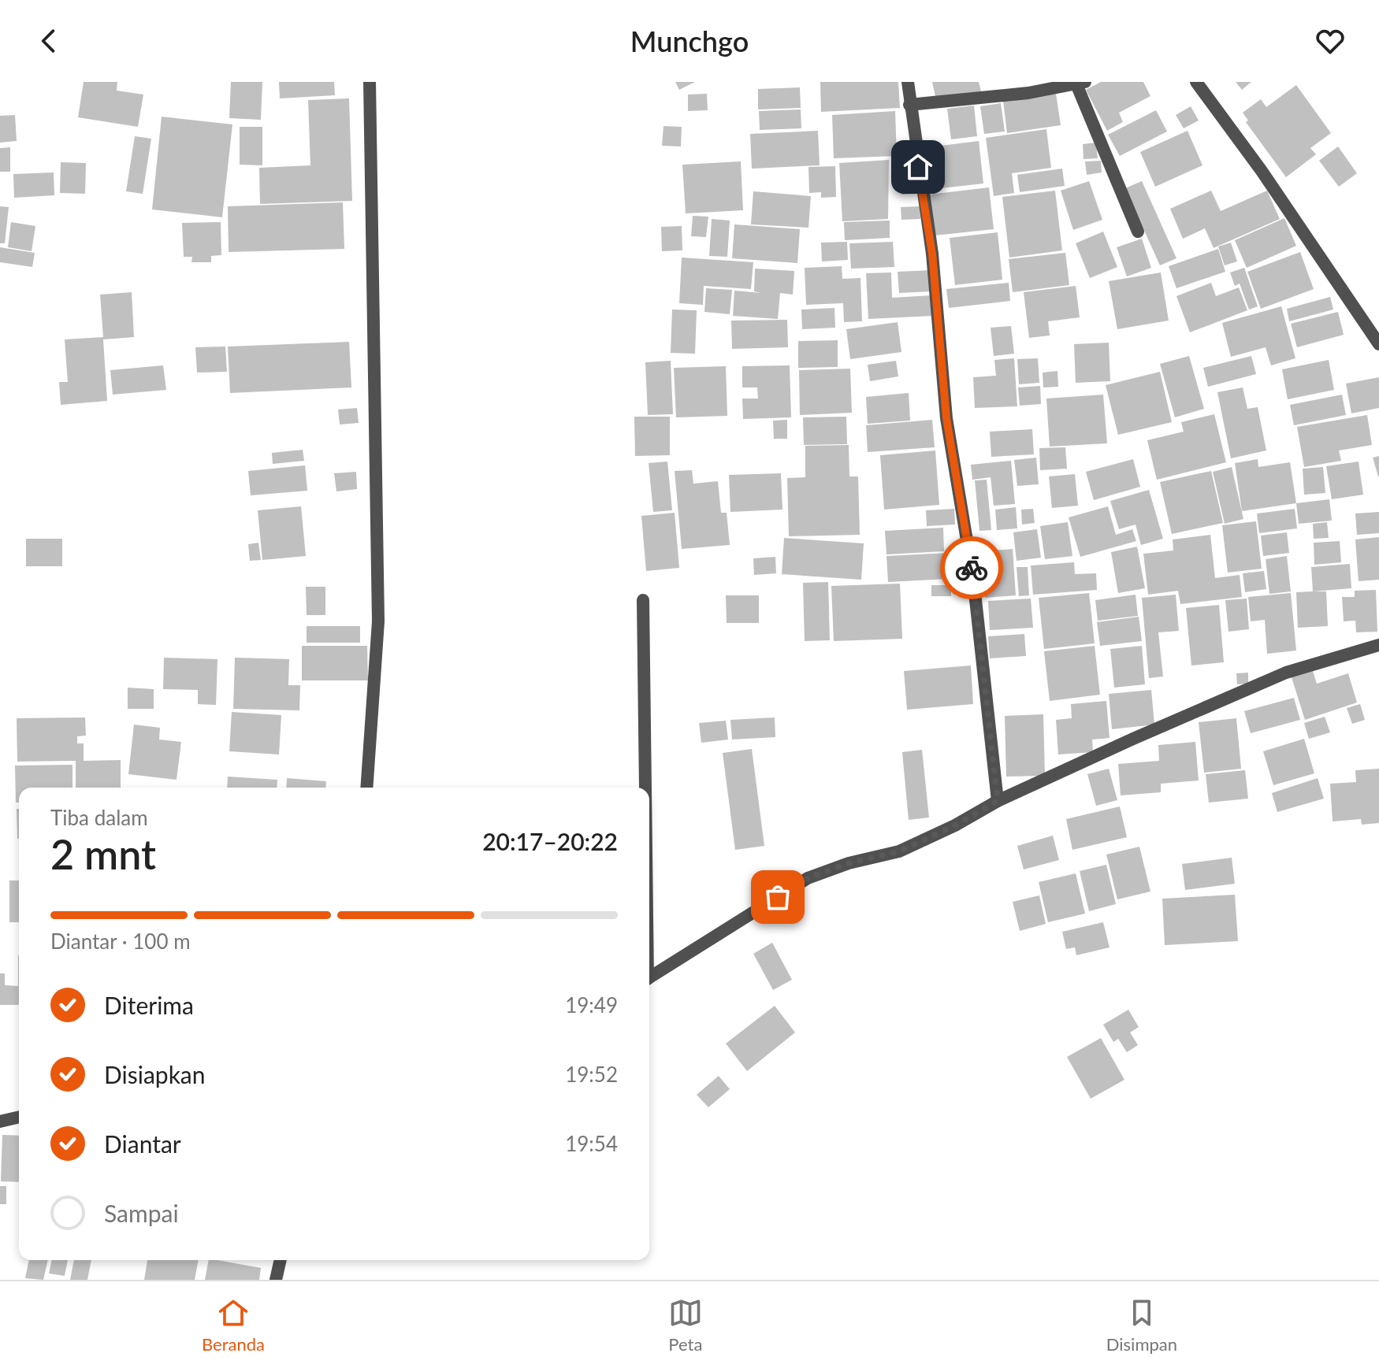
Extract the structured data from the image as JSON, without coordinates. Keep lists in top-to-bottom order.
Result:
{
  "page": {
    "header": "Munchgo",
    "heading": ["2 mnt", "Tiba dalam", "20:17–20:22"],
    "bar": "Diantar · 100 m",
    "list": [
      ["Diterima", "19:49"],
      ["Disiapkan", "19:52"],
      ["Diantar", "19:54"],
      "Sampai"
    ],
    "tabs": ["Beranda", "Peta", "Disimpan"]
  }
}
